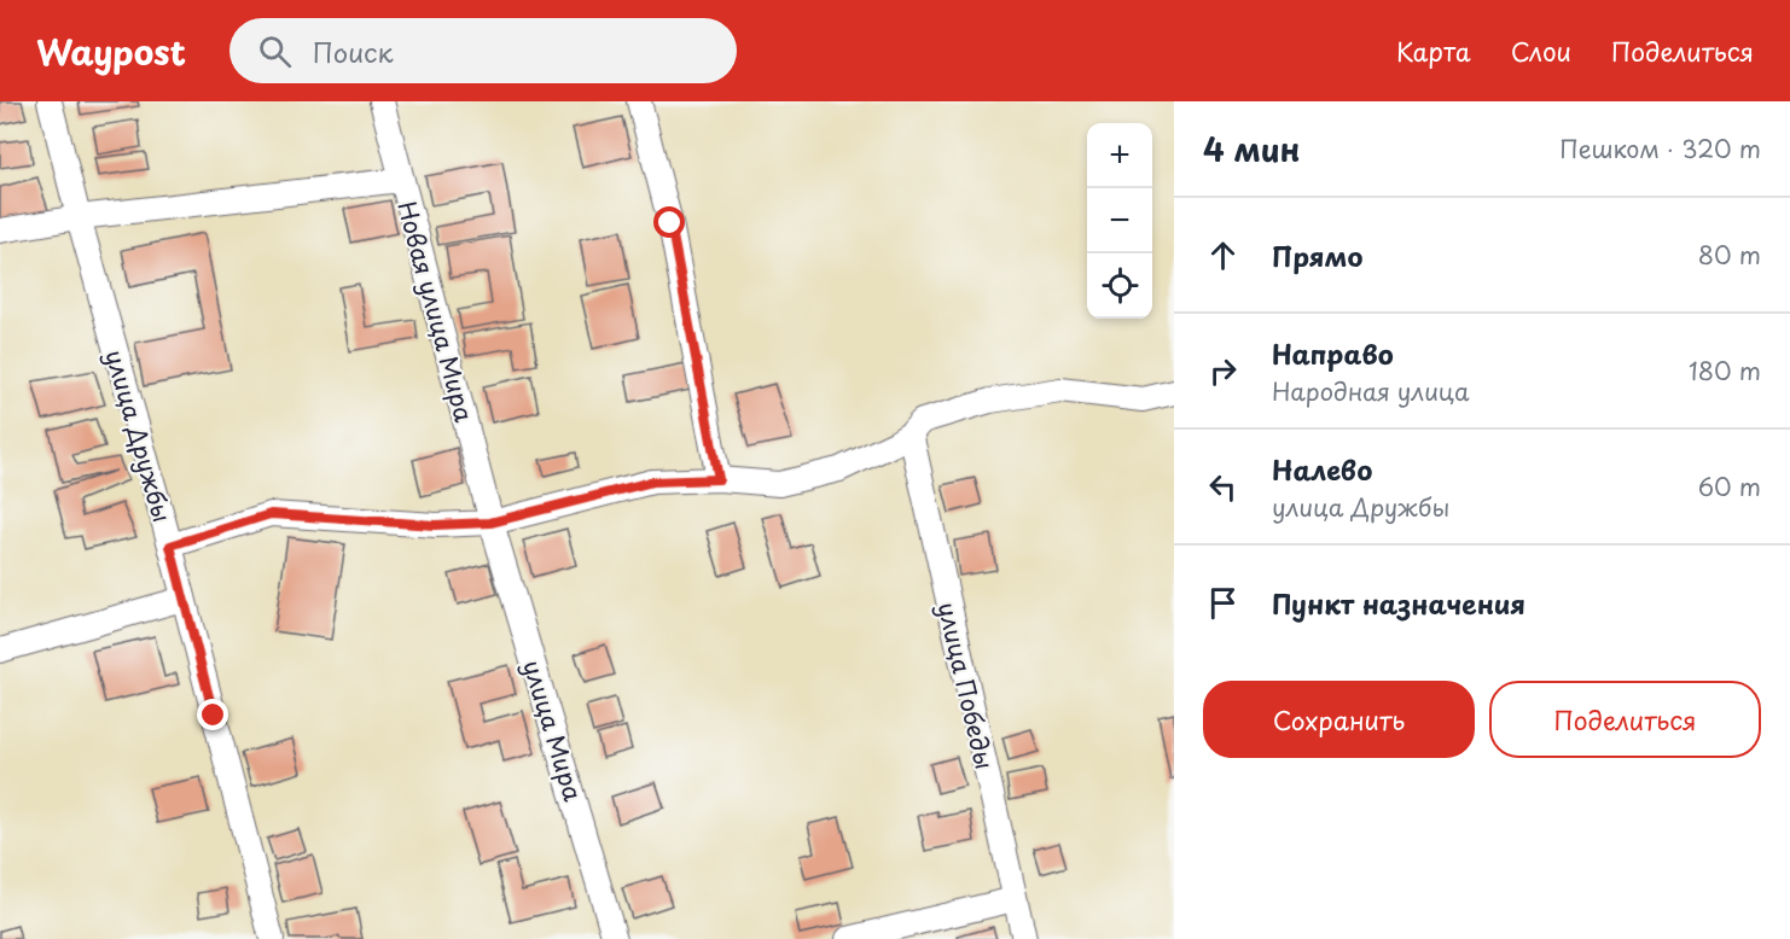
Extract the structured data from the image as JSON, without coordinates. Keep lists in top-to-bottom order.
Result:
{
  "streets": {
    "street": [
      "Новая улица Мира",
      "улица Дружбы",
      "улица Победы",
      "улица Мира"
    ]
  },
  "crossings": [
    ["Новая улица Мира", "улица Мира"]
  ],
  "page": {
    "header": "Waypost",
    "search": "Поиск",
    "nav": ["Карта", "Слои", "Поделиться"],
    "heading": ["4 мин", "Пешком · 320 m"],
    "map_buttons": ["+", "−"],
    "list": [
      ["Прямо", "80 m"],
      ["Направо", "Народная улица", "180 m"],
      ["Налево", "улица Дружбы", "60 m"],
      "Пункт назначения"
    ],
    "buttons": ["Сохранить", "Поделиться"]
  }
}
